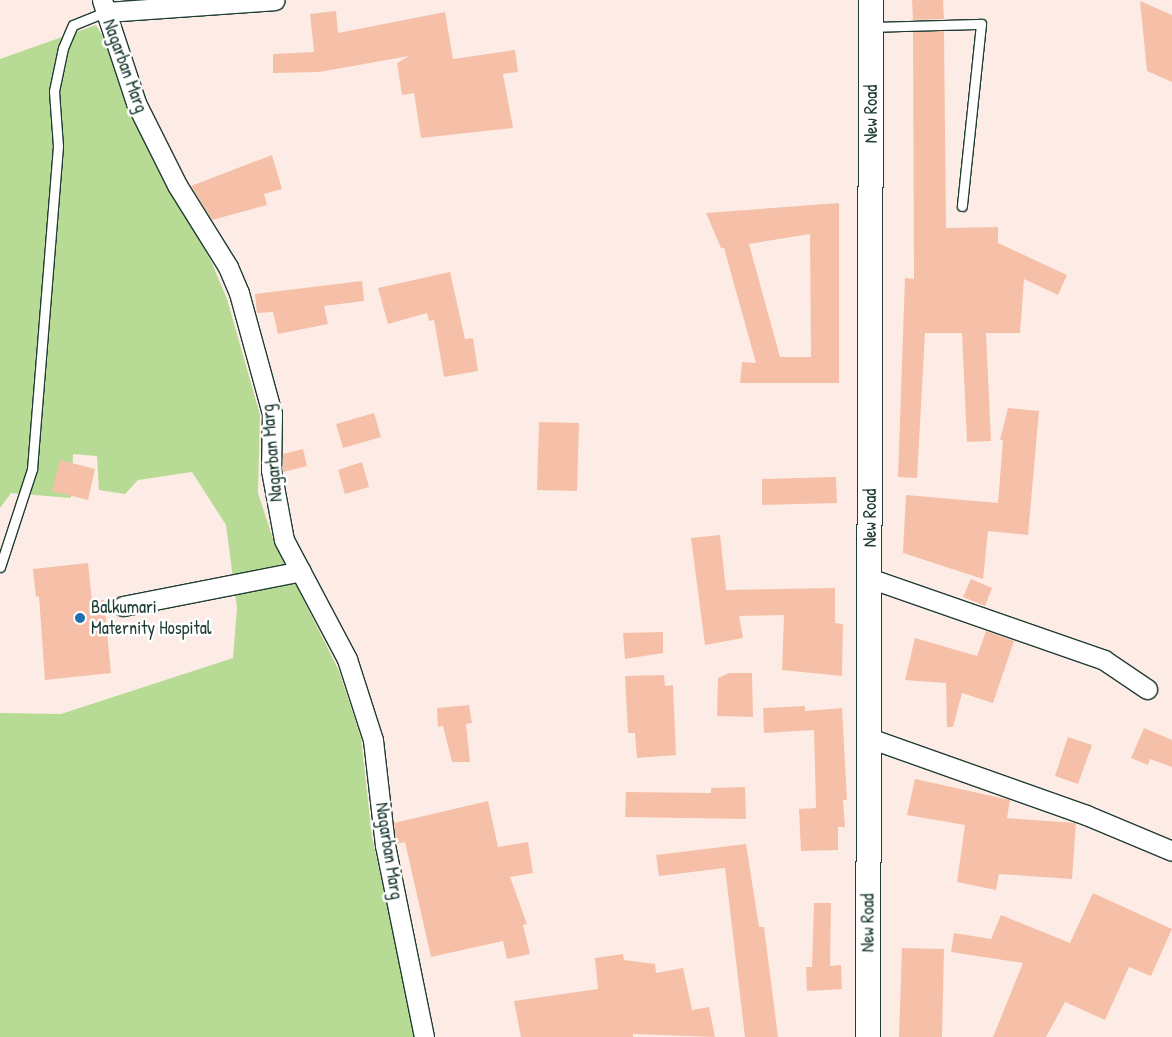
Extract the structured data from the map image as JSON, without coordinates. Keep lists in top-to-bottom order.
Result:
{
  "streets": {
    "street": ["Nagarban Marg", "New Road"]
  },
  "places": ["Balkumari Maternity Hospital"]
}
